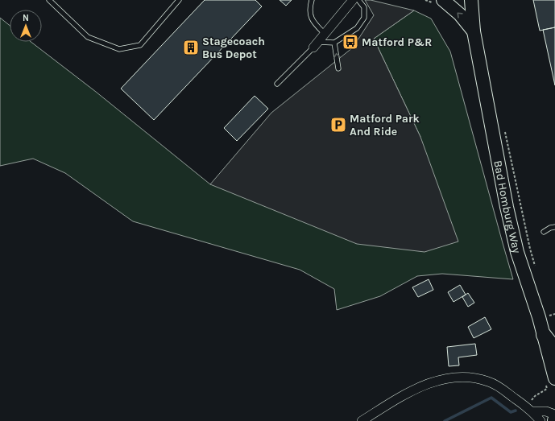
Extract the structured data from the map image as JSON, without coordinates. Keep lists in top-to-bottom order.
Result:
{
  "streets": {
    "main road": ["Bad Homburg Way"]
  },
  "places": {
    "bus stop": ["Matford P&R"],
    "building": ["Stagecoach Bus Depot"],
    "parking": ["Matford Park And Ride"]
  },
  "north": "top"
}
